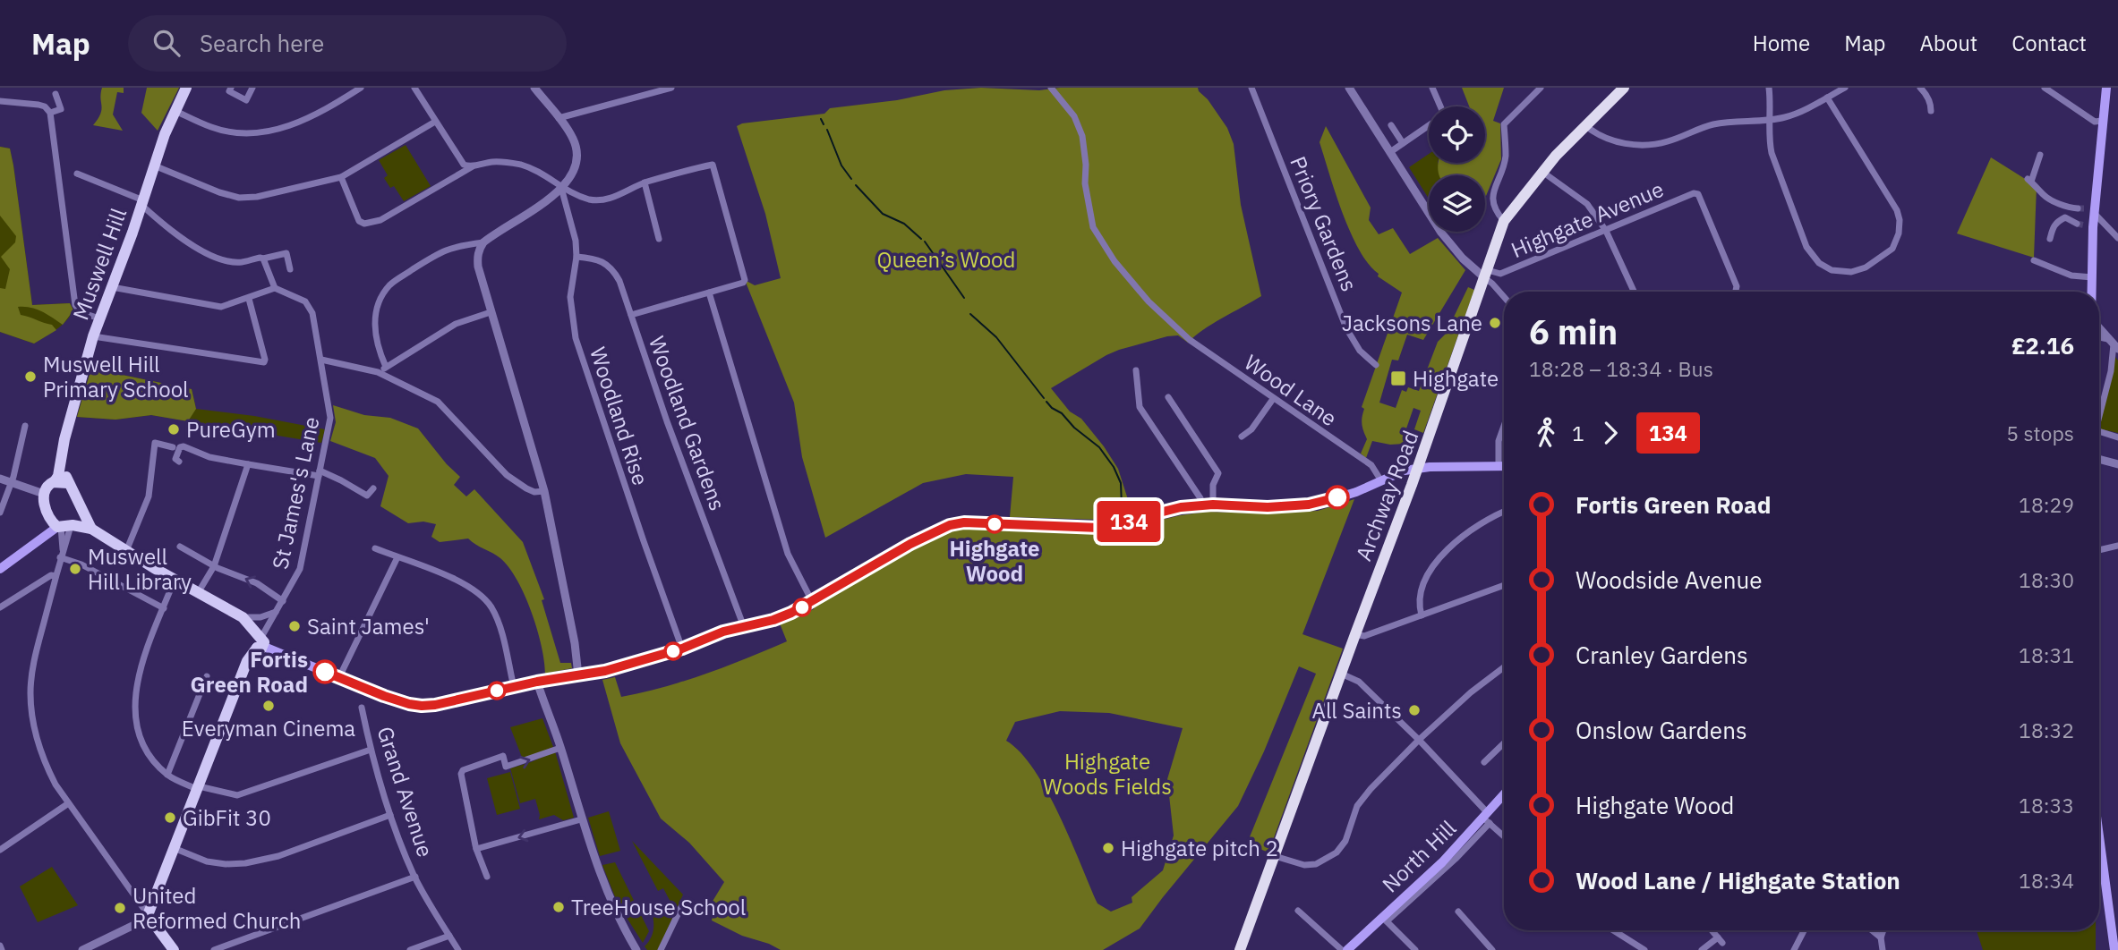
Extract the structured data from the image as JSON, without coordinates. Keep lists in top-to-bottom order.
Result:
{
  "streets": {
    "highway": ["Archway Road"],
    "main road": ["Muswell Hill", "North Hill"],
    "street": [
      "Highgate Avenue",
      "Priory Gardens",
      "Wood Lane",
      "Woodland Rise",
      "Woodland Gardens",
      "St James's Lane",
      "Grand Avenue"
    ]
  },
  "crossings": [
    ["Highgate Avenue", "Archway Road"],
    ["Woodland Rise", "Woodland Gardens"]
  ],
  "parks": ["Queen’s Wood", "Highgate Woods Fields"],
  "places": {
    "other": [
      "Jacksons Lane",
      "Muswell Hill Primary School",
      "PureGym",
      "Highgate Wood",
      "Muswell Hill Library",
      "Saint James'",
      "Fortis Green Road",
      "Everyman Cinema",
      "All Saints",
      "GibFit 30",
      "Highgate pitch 2",
      "TreeHouse School",
      "United Reformed Church"
    ],
    "transit": ["Highgate"]
  },
  "lines": ["bus line 134"],
  "page": {
    "header": "Map",
    "search": "Search here",
    "nav": [
      "Home",
      "Map",
      "About",
      "Contact"
    ],
    "on_map": "134",
    "heading": ["6 min", "18:28 – 18:34 · Bus", "£2.16"],
    "legs": ["1", "134", "5 stops"],
    "list": [
      {
        "name": "Fortis Green Road",
        "value": "18:29"
      },
      {
        "name": "Woodside Avenue",
        "value": "18:30"
      },
      {
        "name": "Cranley Gardens",
        "value": "18:31"
      },
      {
        "name": "Onslow Gardens",
        "value": "18:32"
      },
      {
        "name": "Highgate Wood",
        "value": "18:33"
      },
      {
        "name": "Wood Lane / Highgate Station",
        "value": "18:34"
      }
    ]
  }
}
